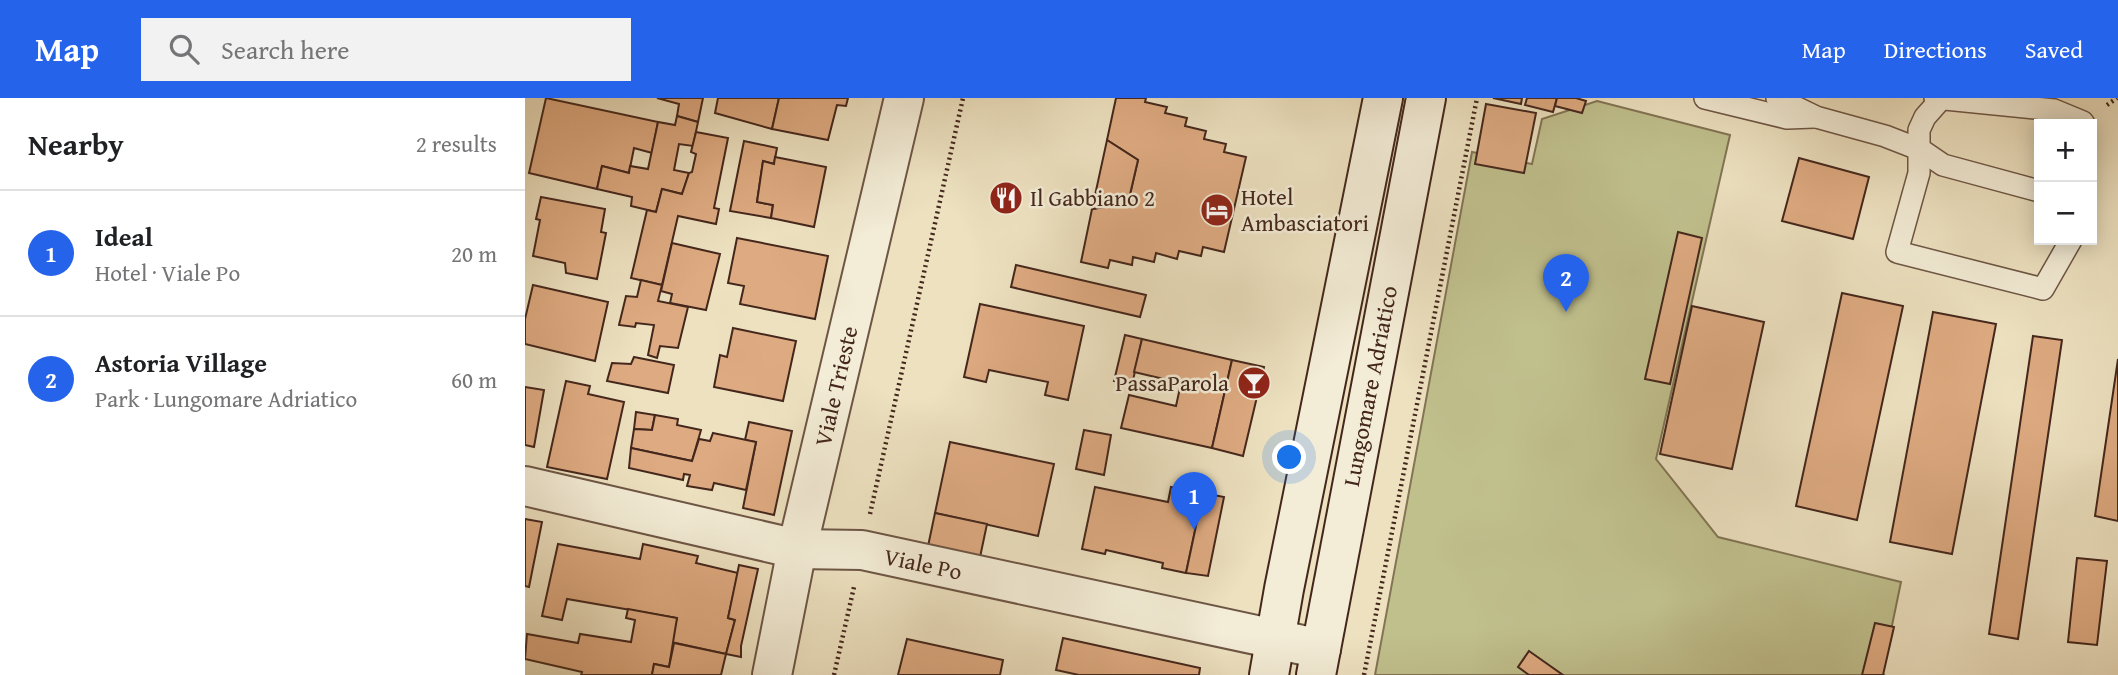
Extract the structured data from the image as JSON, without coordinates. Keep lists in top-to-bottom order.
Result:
{
  "streets": {
    "street": ["Viale Trieste", "Lungomare Adriatico", "Viale Po"]
  },
  "crossings": [
    ["Viale Trieste", "Viale Po"],
    ["Lungomare Adriatico", "Viale Po"]
  ],
  "places": {
    "restaurant": ["Il Gabbiano 2"],
    "hotel": ["Hotel Ambasciatori"],
    "bar": ["PassaParola"]
  },
  "page": {
    "header": "Map",
    "search": "Search here",
    "nav": ["Map", "Directions", "Saved"],
    "heading": ["Nearby", "2 results"],
    "map_buttons": ["+", "−"],
    "list": [
      {
        "mark": "1",
        "name": "Ideal",
        "note": "Hotel · Viale Po",
        "value": "20 m"
      },
      {
        "mark": "2",
        "name": "Astoria Village",
        "note": "Park · Lungomare Adriatico",
        "value": "60 m"
      }
    ],
    "pins": ["2", "1"]
  }
}
